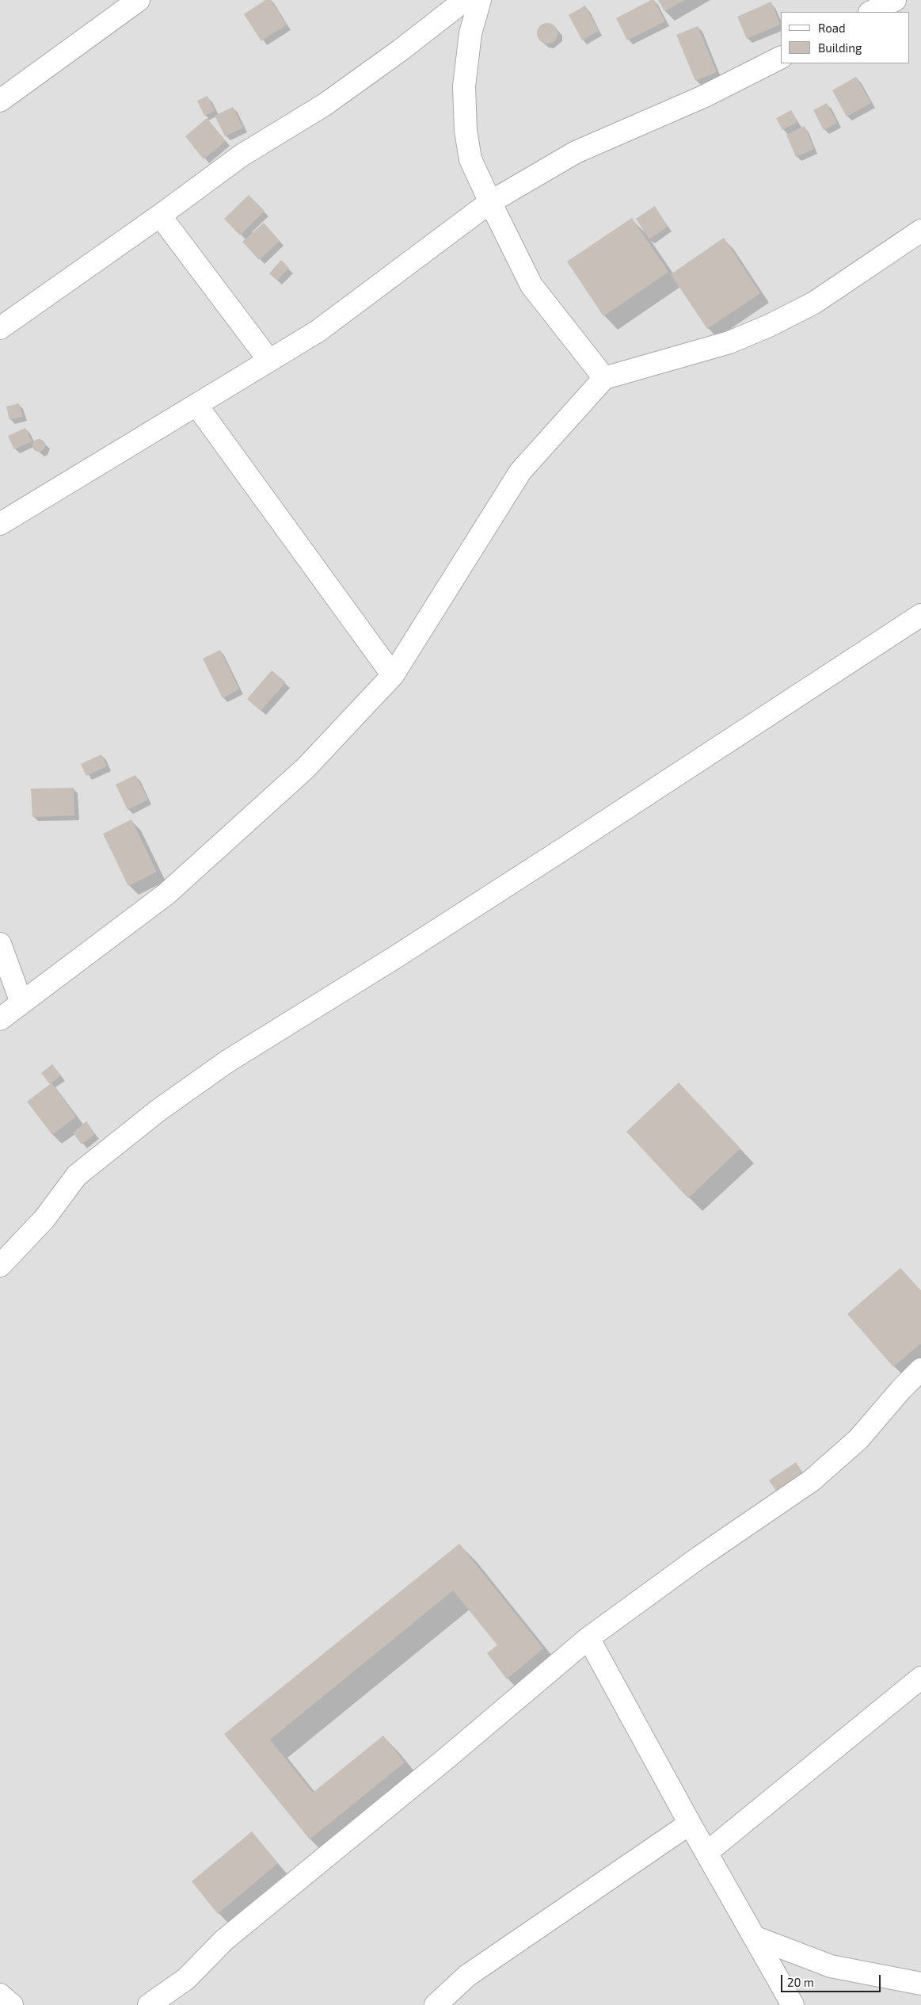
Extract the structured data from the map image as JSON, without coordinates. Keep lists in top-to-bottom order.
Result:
{
  "legend": ["Road", "Building"],
  "scale_bar": "20 m"
}
